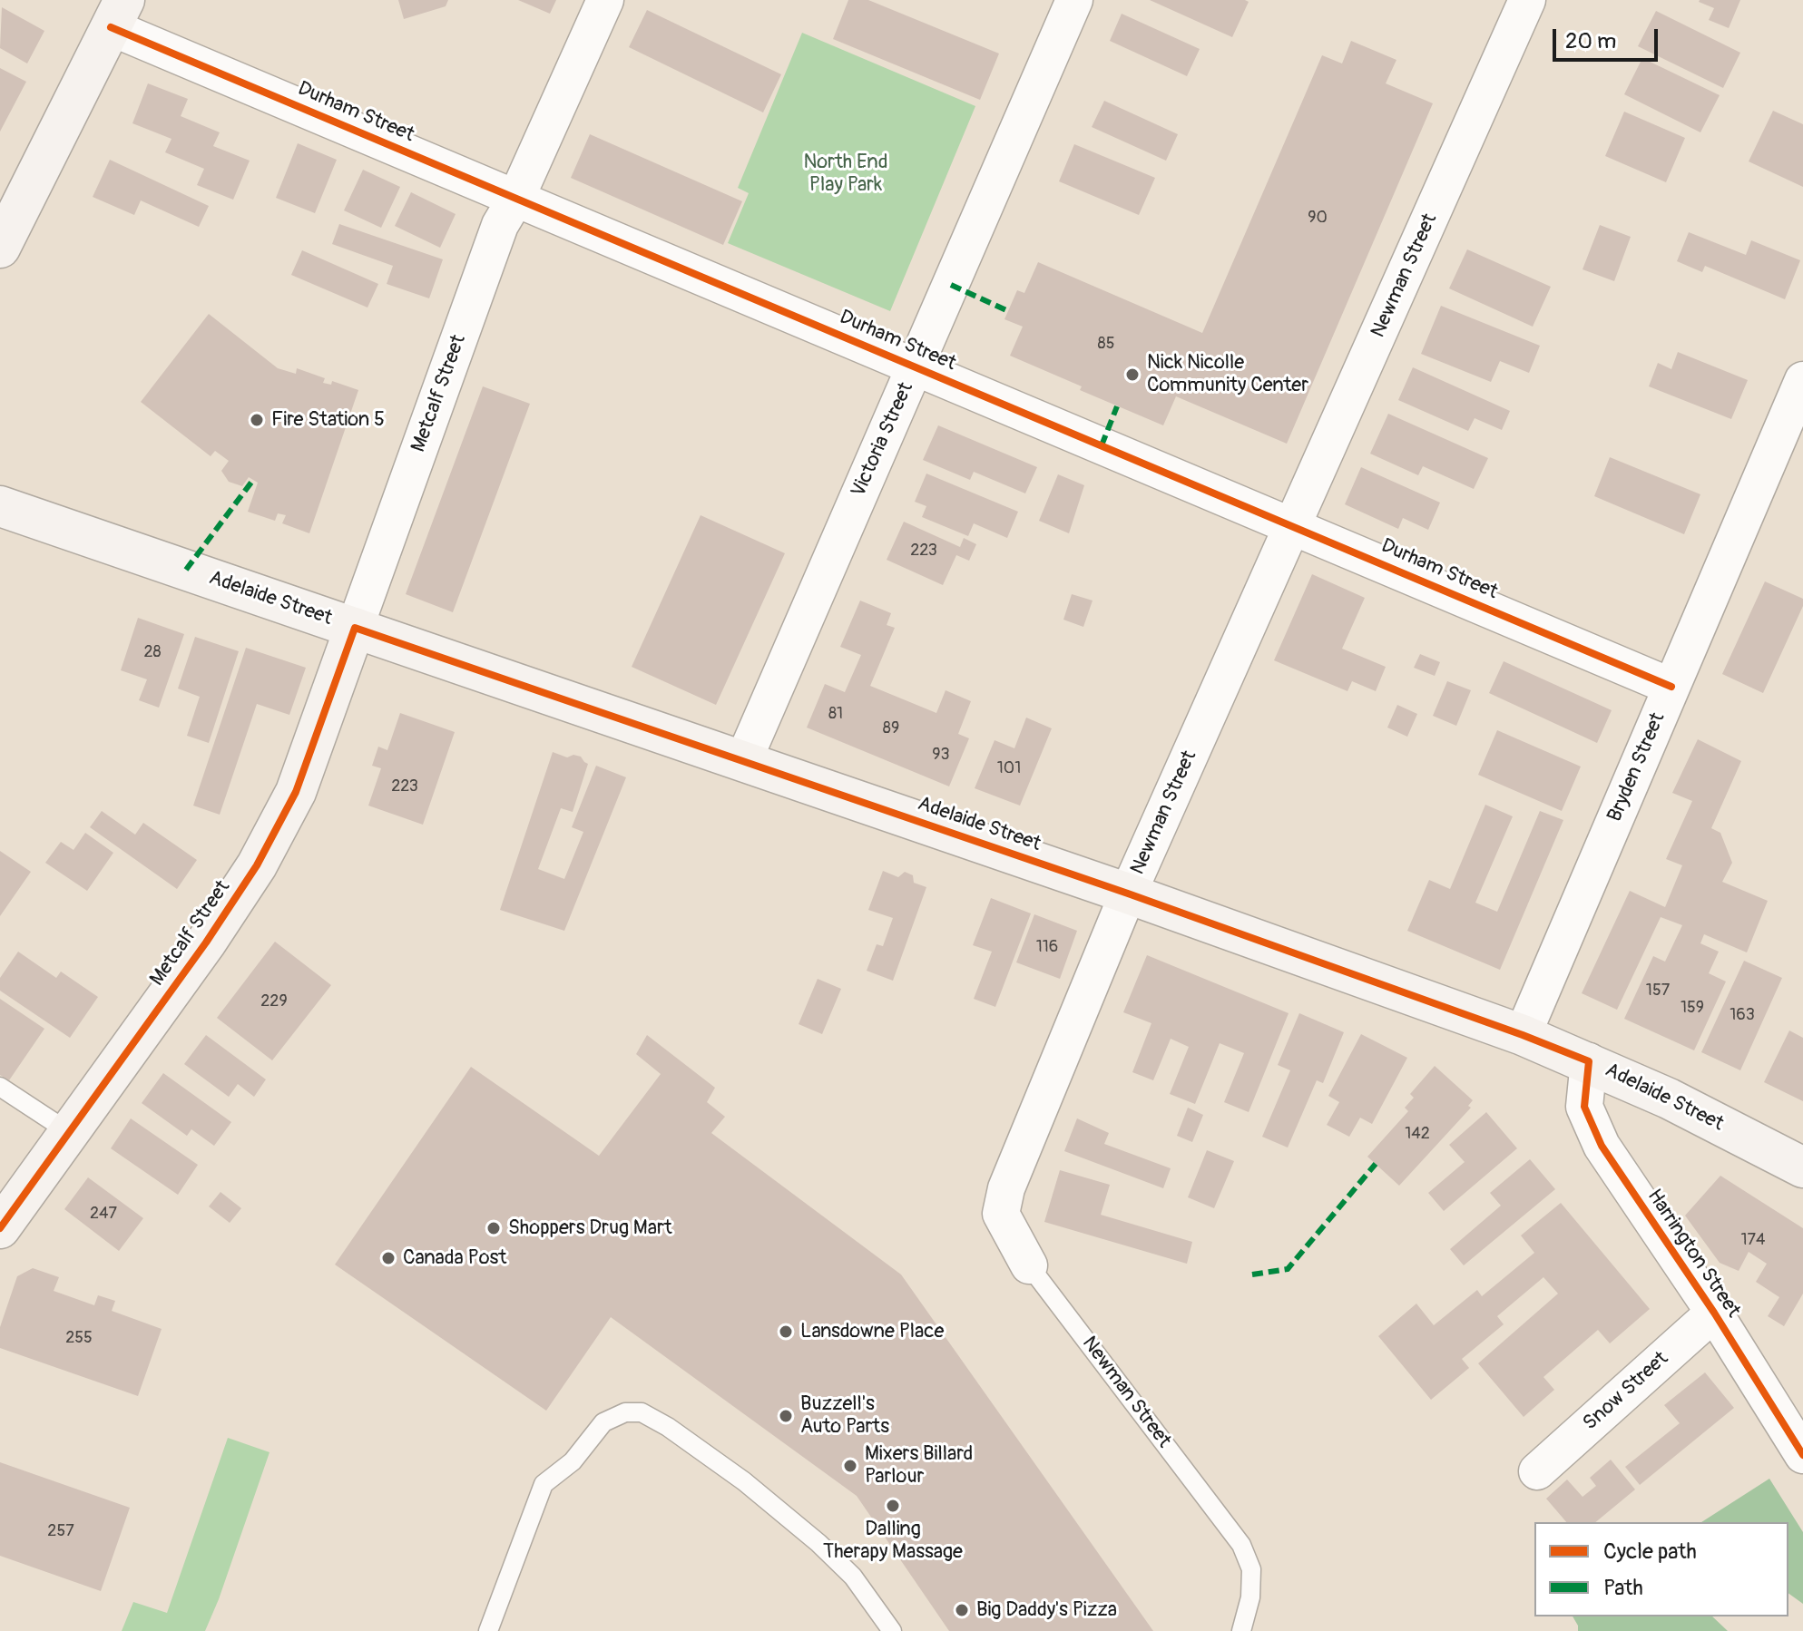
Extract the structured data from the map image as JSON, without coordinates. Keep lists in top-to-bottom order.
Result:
{
  "streets": {
    "street": [
      "Durham Street",
      "Newman Street",
      "Metcalf Street",
      "Victoria Street",
      "Adelaide Street",
      "Bryden Street",
      "Harrington Street",
      "Snow Street"
    ]
  },
  "crossings": [
    ["Durham Street", "Newman Street"],
    ["Durham Street", "Metcalf Street"],
    ["Durham Street", "Victoria Street"],
    ["Durham Street", "Bryden Street"],
    ["Newman Street", "Adelaide Street"],
    ["Metcalf Street", "Adelaide Street"],
    ["Victoria Street", "Adelaide Street"],
    ["Adelaide Street", "Bryden Street"],
    ["Adelaide Street", "Harrington Street"],
    ["Harrington Street", "Snow Street"]
  ],
  "parks": ["North End Play Park"],
  "places": [
    "Nick Nicolle Community Center",
    "Fire Station 5",
    "Shoppers Drug Mart",
    "Canada Post",
    "Lansdowne Place",
    "Buzzell's Auto Parts",
    "Mixers Billard Parlour",
    "Dalling Therapy Massage",
    "Big Daddy's Pizza"
  ],
  "house_numbers": [
    "90",
    "85",
    "223",
    "28",
    "81",
    "89",
    "93",
    "101",
    "223",
    "116",
    "157",
    "229",
    "159",
    "163",
    "142",
    "247",
    "174",
    "255",
    "257"
  ],
  "legend": ["Cycle path", "Path"],
  "scale_bar": "20 m"
}
